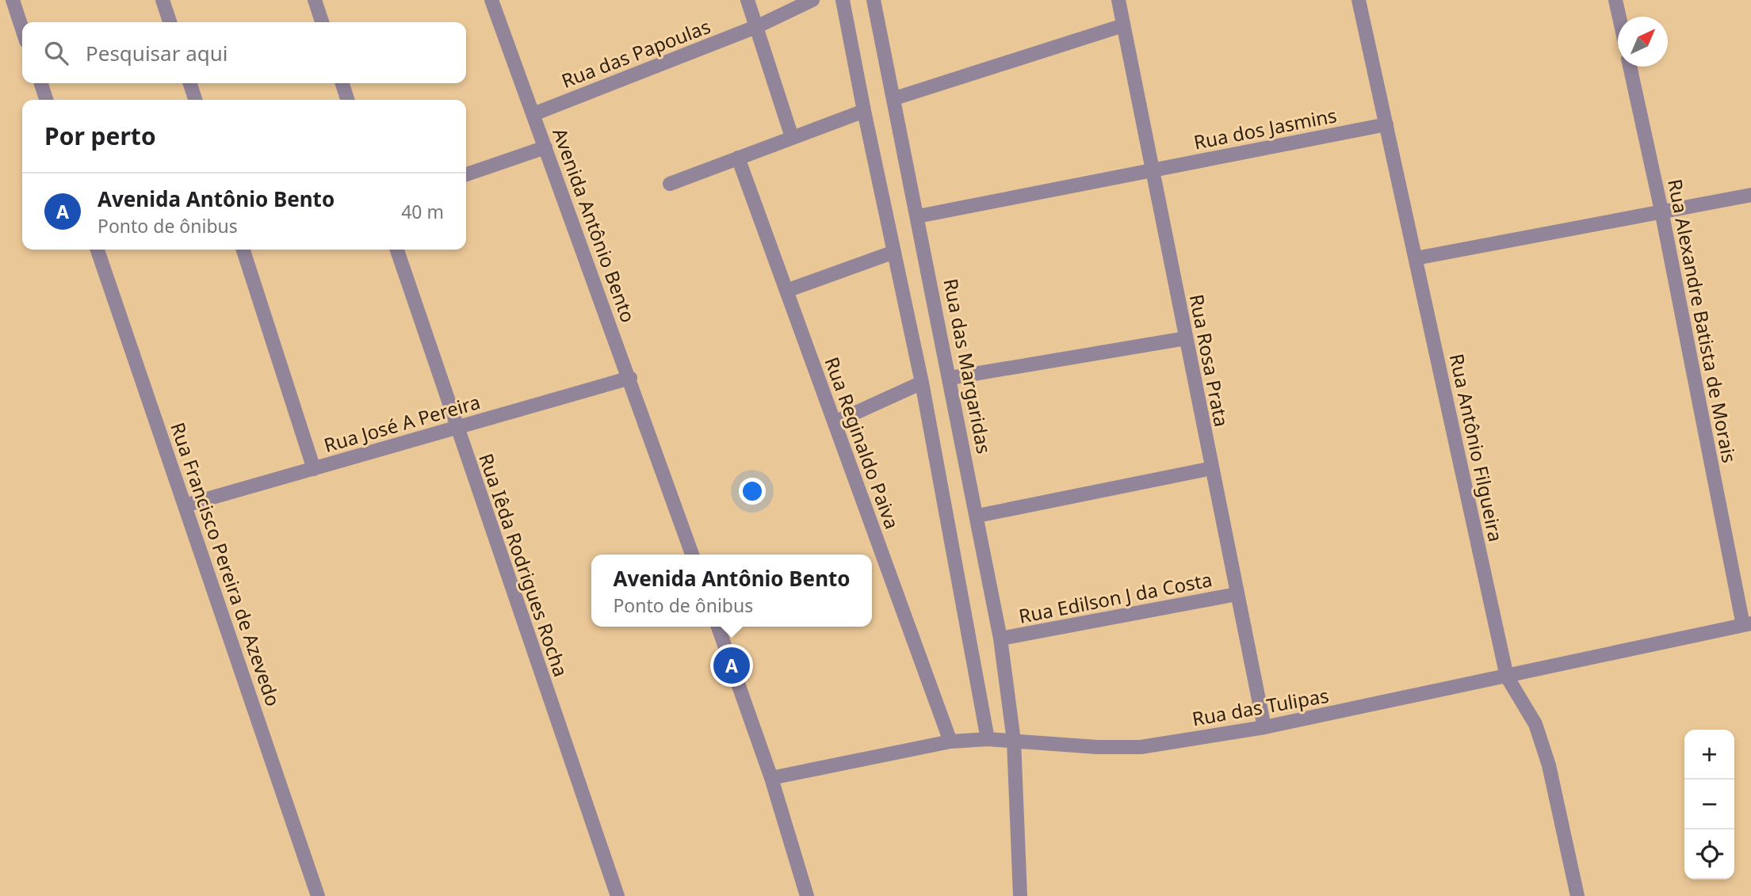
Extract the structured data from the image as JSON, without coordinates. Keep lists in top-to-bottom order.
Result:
{
  "streets": {
    "street": [
      "Rua das Papoulas",
      "Rua dos Jasmins",
      "Avenida Antônio Bento",
      "Rua Alexandre Batista de Morais",
      "Rua Rosa Prata",
      "Rua das Margaridas",
      "Rua José A Pereira",
      "Rua Reginaldo Paiva",
      "Rua Antônio Filgueira",
      "Rua Francisco Pereira de Azevedo",
      "Rua Iêda Rodrigues Rocha",
      "Rua Edilson J da Costa",
      "Rua das Tulipas"
    ]
  },
  "crossings": [
    ["Rua das Papoulas", "Avenida Antônio Bento"],
    ["Rua dos Jasmins", "Rua Rosa Prata"],
    ["Rua dos Jasmins", "Rua Antônio Filgueira"],
    ["Avenida Antônio Bento", "Rua José A Pereira"],
    ["Rua Alexandre Batista de Morais", "Rua das Tulipas"],
    ["Rua Rosa Prata", "Rua Edilson J da Costa"],
    ["Rua Rosa Prata", "Rua das Tulipas"],
    ["Rua das Margaridas", "Rua Edilson J da Costa"],
    ["Rua das Margaridas", "Rua das Tulipas"],
    ["Rua José A Pereira", "Rua Francisco Pereira de Azevedo"],
    ["Rua José A Pereira", "Rua Iêda Rodrigues Rocha"],
    ["Rua Reginaldo Paiva", "Rua das Tulipas"],
    ["Rua Antônio Filgueira", "Rua das Tulipas"]
  ],
  "north": "top right",
  "page": {
    "search": "Pesquisar aqui",
    "heading": "Por perto",
    "list": [
      {
        "mark": "A",
        "name": "Avenida Antônio Bento",
        "note": "Ponto de ônibus",
        "value": "40 m"
      }
    ],
    "popup": ["Avenida Antônio Bento", "Ponto de ônibus"],
    "pins": "A",
    "map_buttons": ["+", "−"]
  }
}
